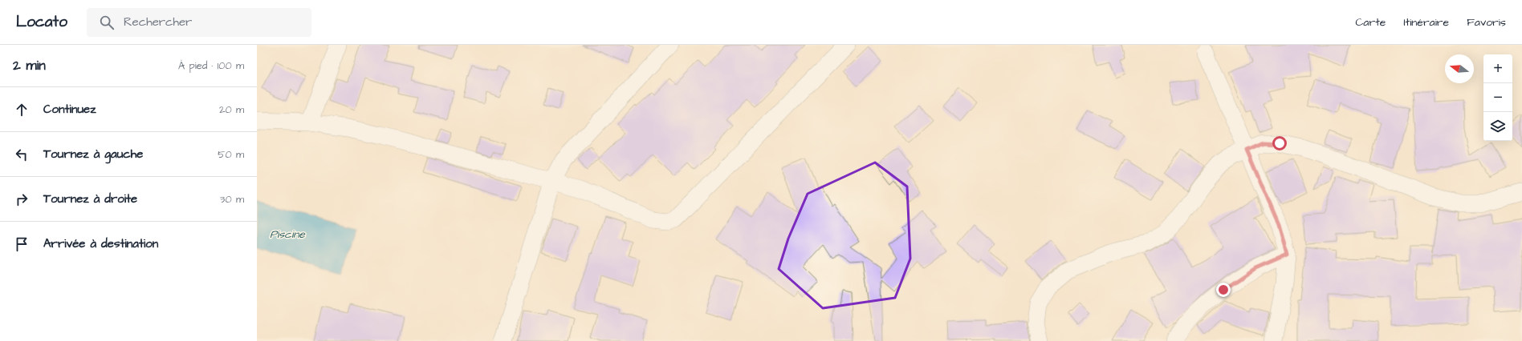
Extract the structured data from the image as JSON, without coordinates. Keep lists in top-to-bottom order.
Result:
{
  "water": ["Piscine"],
  "north": "left",
  "page": {
    "header": "Locato",
    "search": "Rechercher",
    "nav": ["Carte", "Itinéraire", "Favoris"],
    "heading": ["2 min", "À pied · 100 m"],
    "map_buttons": ["+", "−"],
    "list": [
      ["Continuez", "20 m"],
      ["Tournez à gauche", "50 m"],
      ["Tournez à droite", "30 m"],
      "Arrivée à destination"
    ]
  }
}
